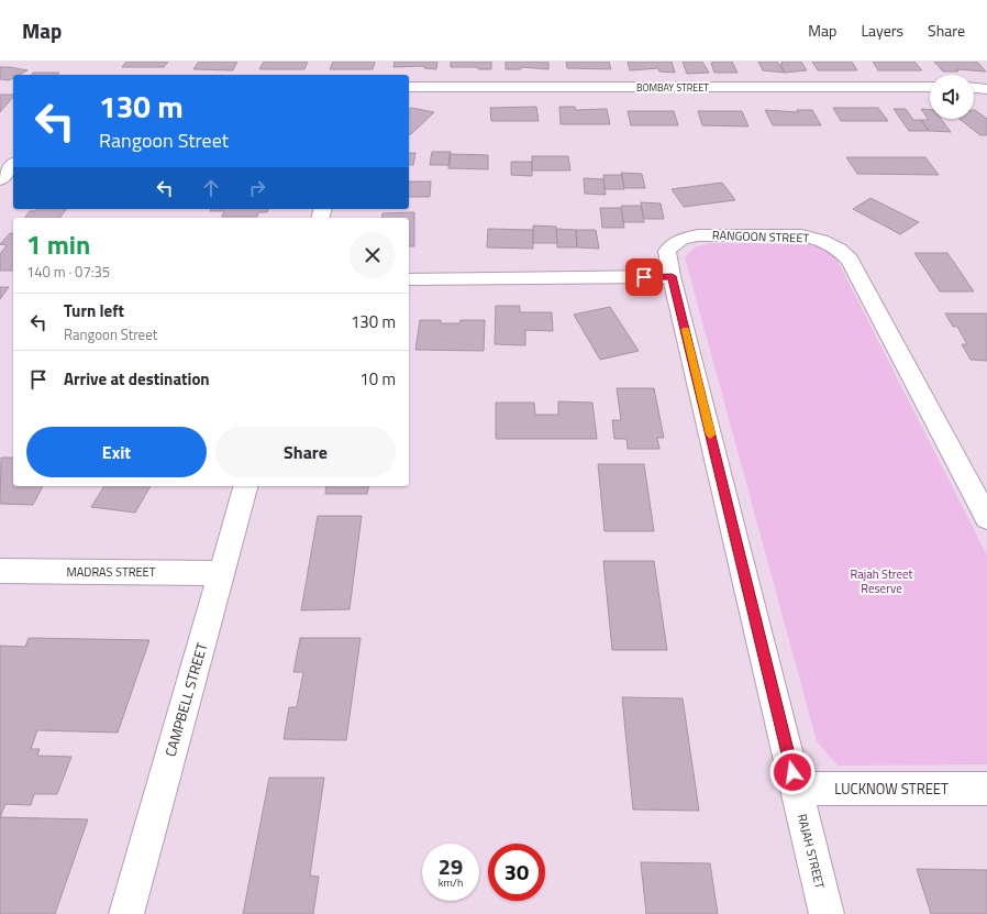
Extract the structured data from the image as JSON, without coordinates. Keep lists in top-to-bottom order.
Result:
{
  "streets": {
    "street": [
      "BOMBAY STREET",
      "RANGOON STREET",
      "MADRAS STREET",
      "CAMPBELL STREET",
      "LUCKNOW STREET",
      "RAJAH STREET"
    ]
  },
  "crossings": [
    ["RANGOON STREET", "RAJAH STREET"],
    ["MADRAS STREET", "CAMPBELL STREET"],
    ["LUCKNOW STREET", "RAJAH STREET"]
  ],
  "parks": ["Rajah Street Reserve"],
  "page": {
    "header": "Map",
    "nav": ["Map", "Layers", "Share"],
    "turn": ["130 m", "Rangoon Street"],
    "heading": ["1 min", "140 m · 07:35"],
    "list": [
      {
        "name": "Turn left",
        "note": "Rangoon Street",
        "value": "130 m"
      },
      {
        "name": "Arrive at destination",
        "value": "10 m"
      }
    ],
    "buttons": ["Exit", "Share"],
    "speed": "29 km/h",
    "limit": "30"
  }
}
